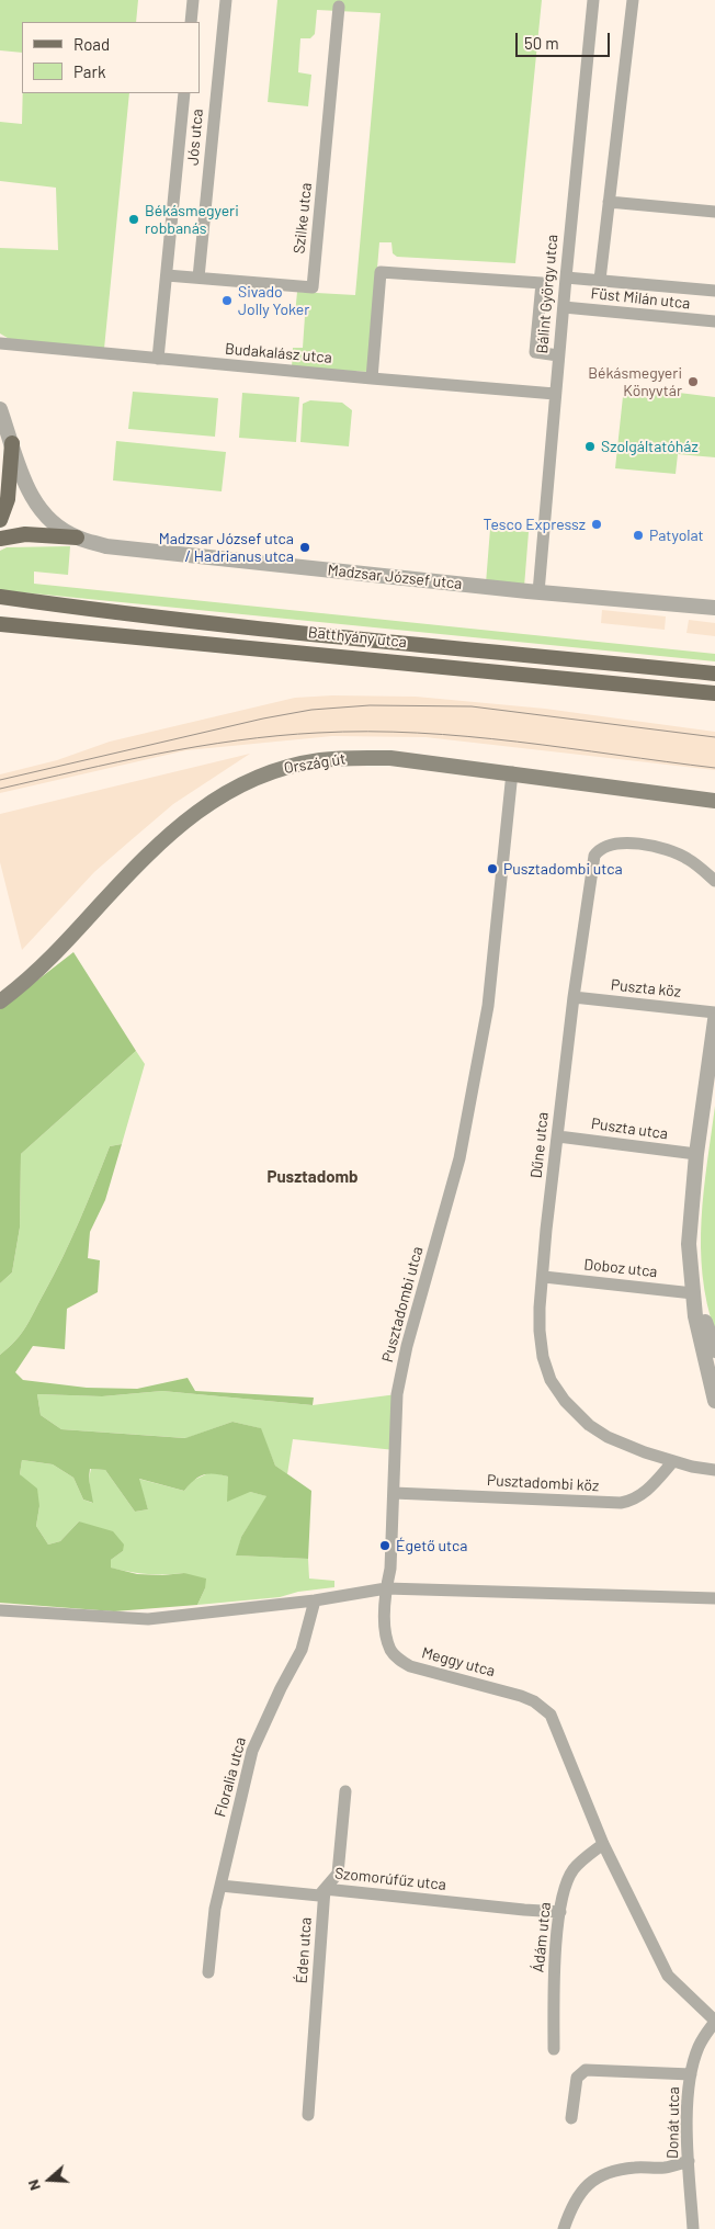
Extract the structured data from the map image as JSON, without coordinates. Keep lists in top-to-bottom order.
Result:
{
  "streets": {
    "main road": ["Batthyány utca", "Ország út"],
    "street": [
      "Jós utca",
      "Szilke utca",
      "Bálint György utca",
      "Füst Milán utca",
      "Budakalász utca",
      "Madzsar József utca",
      "Puszta köz",
      "Puszta utca",
      "Dűne utca",
      "Doboz utca",
      "Pusztadombi utca",
      "Pusztadombi köz",
      "Meggy utca",
      "Floralia utca",
      "Szomorúfűz utca",
      "Ádám utca",
      "Éden utca",
      "Donát utca"
    ]
  },
  "crossings": [
    ["Jós utca", "Szilke utca"],
    ["Jós utca", "Budakalász utca"],
    ["Bálint György utca", "Füst Milán utca"],
    ["Bálint György utca", "Budakalász utca"],
    ["Bálint György utca", "Madzsar József utca"],
    ["Ország út", "Pusztadombi utca"],
    ["Puszta köz", "Dűne utca"],
    ["Puszta utca", "Dűne utca"],
    ["Dűne utca", "Doboz utca"],
    ["Dűne utca", "Pusztadombi köz"],
    ["Pusztadombi utca", "Pusztadombi köz"],
    ["Pusztadombi utca", "Meggy utca"],
    ["Meggy utca", "Ádám utca"],
    ["Meggy utca", "Donát utca"],
    ["Floralia utca", "Szomorúfűz utca"],
    ["Szomorúfűz utca", "Ádám utca"],
    ["Szomorúfűz utca", "Éden utca"]
  ],
  "districts": ["Pusztadomb"],
  "places": [
    "Békásmegyeri robbanás",
    "Sivado Jolly Yoker",
    "Békásmegyeri Könyvtár",
    "Szolgáltatóház",
    "Tesco Expressz",
    "Patyolat",
    "Madzsar József utca / Hadrianus utca",
    "Pusztadombi utca",
    "Égető utca"
  ],
  "legend": ["Road", "Park"],
  "scale_bar": "50 m",
  "north": "left"
}
